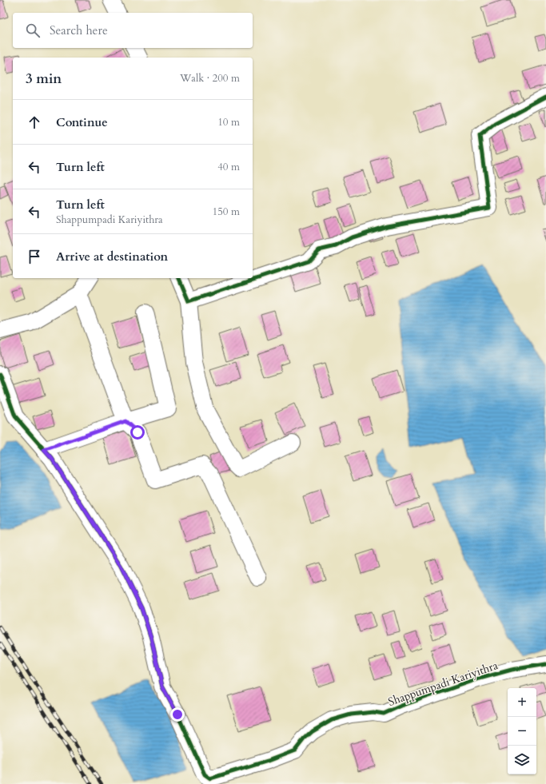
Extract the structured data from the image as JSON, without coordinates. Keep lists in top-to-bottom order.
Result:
{
  "streets": {
    "street": ["Shappumpadi Kariyithra"]
  },
  "page": {
    "search": "Search here",
    "heading": ["3 min", "Walk · 200 m"],
    "list": [
      ["Continue", "10 m"],
      ["Turn left", "40 m"],
      ["Turn left", "Shappumpadi Kariyithra", "150 m"],
      "Arrive at destination"
    ],
    "map_buttons": ["+", "−"]
  }
}
